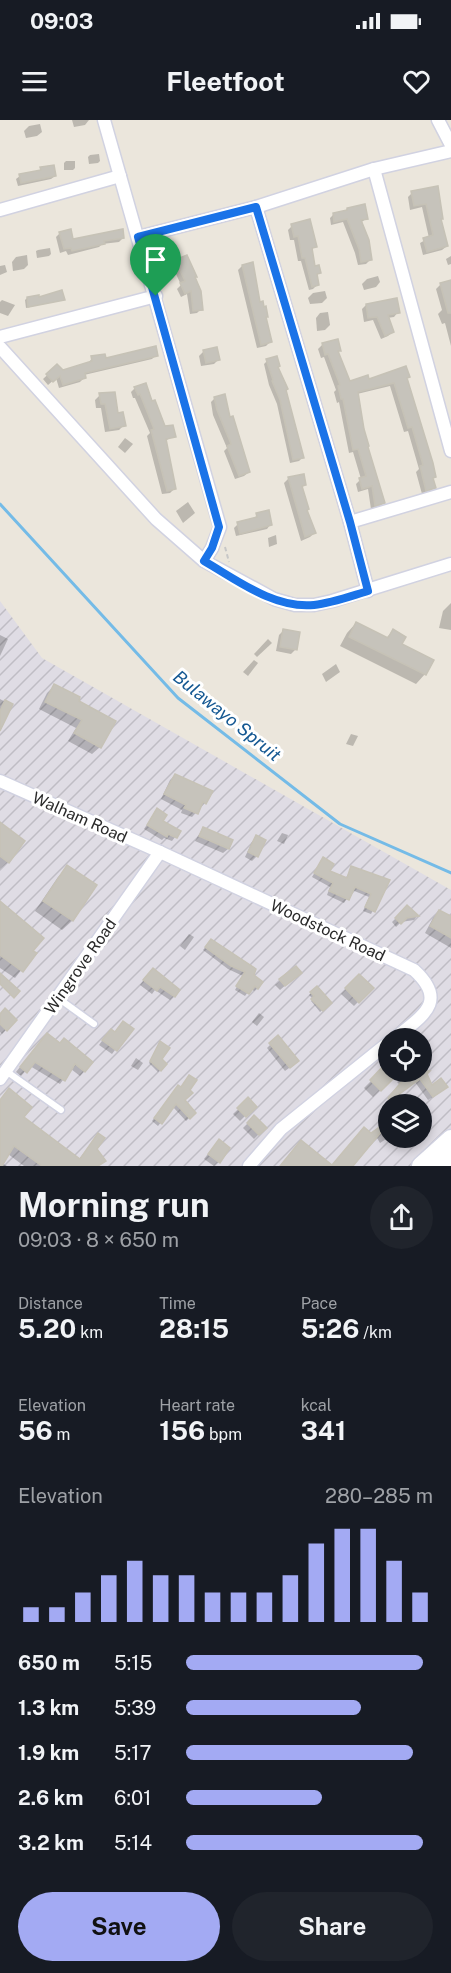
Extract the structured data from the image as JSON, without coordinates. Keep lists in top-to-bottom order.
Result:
{
  "streets": {
    "street": ["Walham Road", "Woodstock Road", "Wingrove Road"]
  },
  "crossings": [
    ["Walham Road", "Woodstock Road"],
    ["Walham Road", "Wingrove Road"],
    ["Woodstock Road", "Wingrove Road"]
  ],
  "water": ["Bulawayo Spruit"],
  "page": {
    "status": "09:03",
    "header": "Fleetfoot",
    "heading": ["Morning run", "09:03 · 8 × 650 m"],
    "stats": [
      ["Distance", "5.20 km"],
      ["Time", "28:15"],
      ["Pace", "5:26 /km"],
      ["Elevation", "56 m"],
      ["Heart rate", "156 bpm"],
      ["kcal", "341"]
    ],
    "chart": ["Elevation", "280–285 m"],
    "list": [
      {
        "name": "650 m",
        "note": "5:15"
      },
      {
        "name": "1.3 km",
        "note": "5:39"
      },
      {
        "name": "1.9 km",
        "note": "5:17"
      },
      {
        "name": "2.6 km",
        "note": "6:01"
      },
      {
        "name": "3.2 km",
        "note": "5:14"
      }
    ],
    "buttons": ["Save", "Share"]
  }
}
